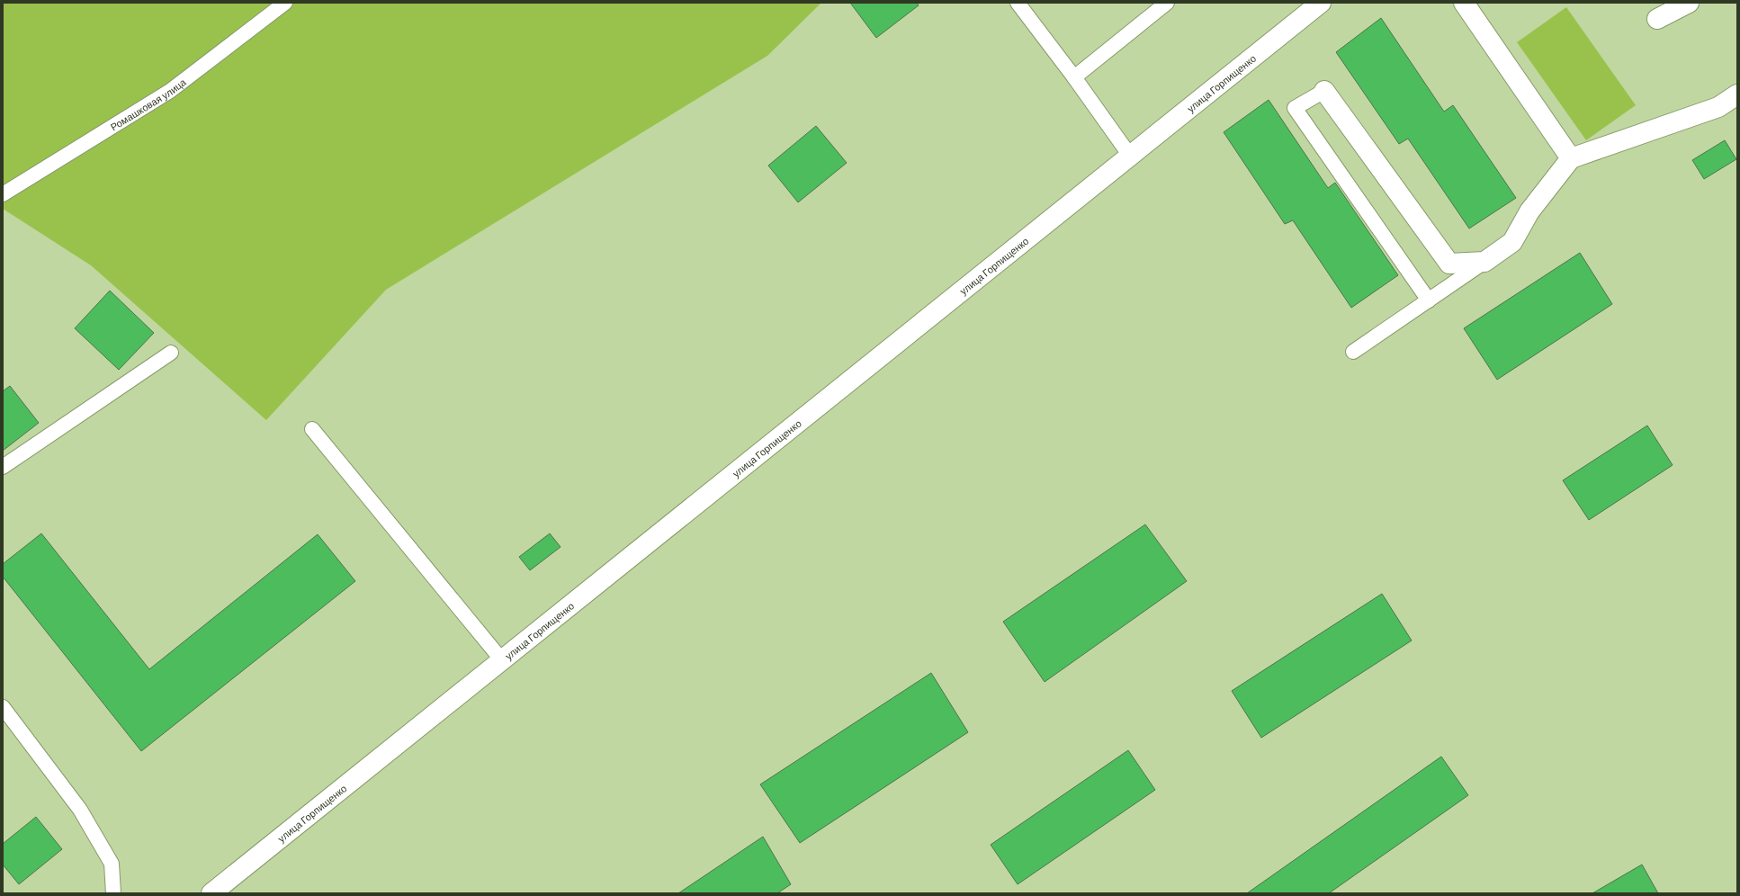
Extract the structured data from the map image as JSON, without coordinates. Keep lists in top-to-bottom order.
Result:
{
  "streets": {
    "main road": ["улица Горпищенко"],
    "lane": ["Ромашковая улица"]
  }
}
